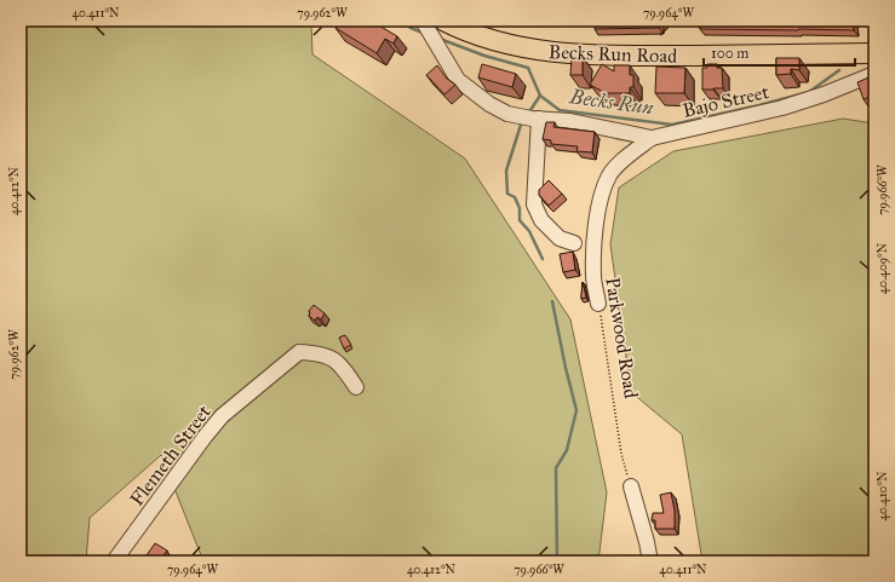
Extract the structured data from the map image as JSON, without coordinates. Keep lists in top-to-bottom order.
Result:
{
  "streets": {
    "main road": ["Becks Run Road"],
    "street": ["Bajo Street", "Parkwood Road", "Flemeth Street"]
  },
  "crossings": [
    ["Becks Run Road", "Bajo Street"],
    ["Bajo Street", "Parkwood Road"]
  ],
  "water": ["Becks Run"],
  "scale_bar": "100 m",
  "coordinates": [
    "40.411°N",
    "79.962°W",
    "79.964°W",
    "79.966°W",
    "40.412°N",
    "40.409°N",
    "40.410°N"
  ]
}
